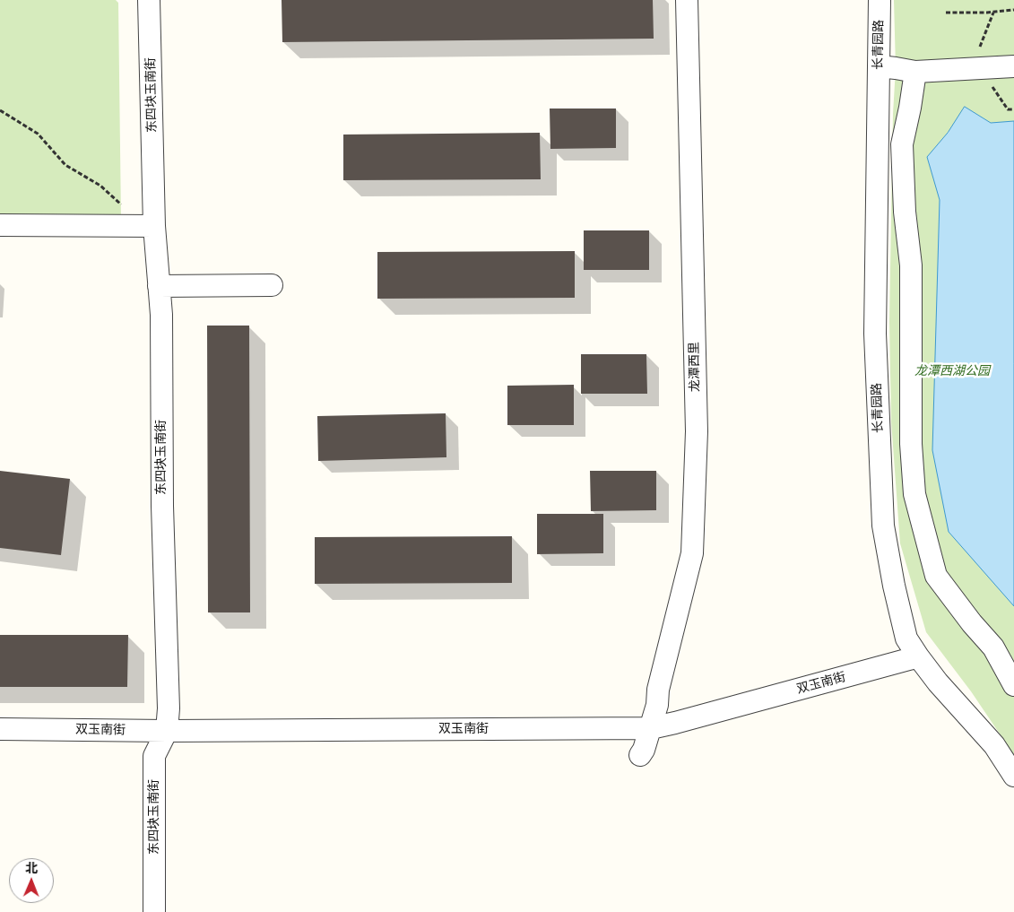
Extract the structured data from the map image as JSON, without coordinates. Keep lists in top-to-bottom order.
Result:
{
  "streets": {
    "street": [
      "长青园路",
      "东四块玉南街",
      "龙潭西里",
      "双玉南街"
    ]
  },
  "crossings": [
    ["长青园路", "双玉南街"],
    ["东四块玉南街", "双玉南街"],
    ["龙潭西里", "双玉南街"]
  ],
  "parks": ["龙潭西湖公园"],
  "north": "top"
}
